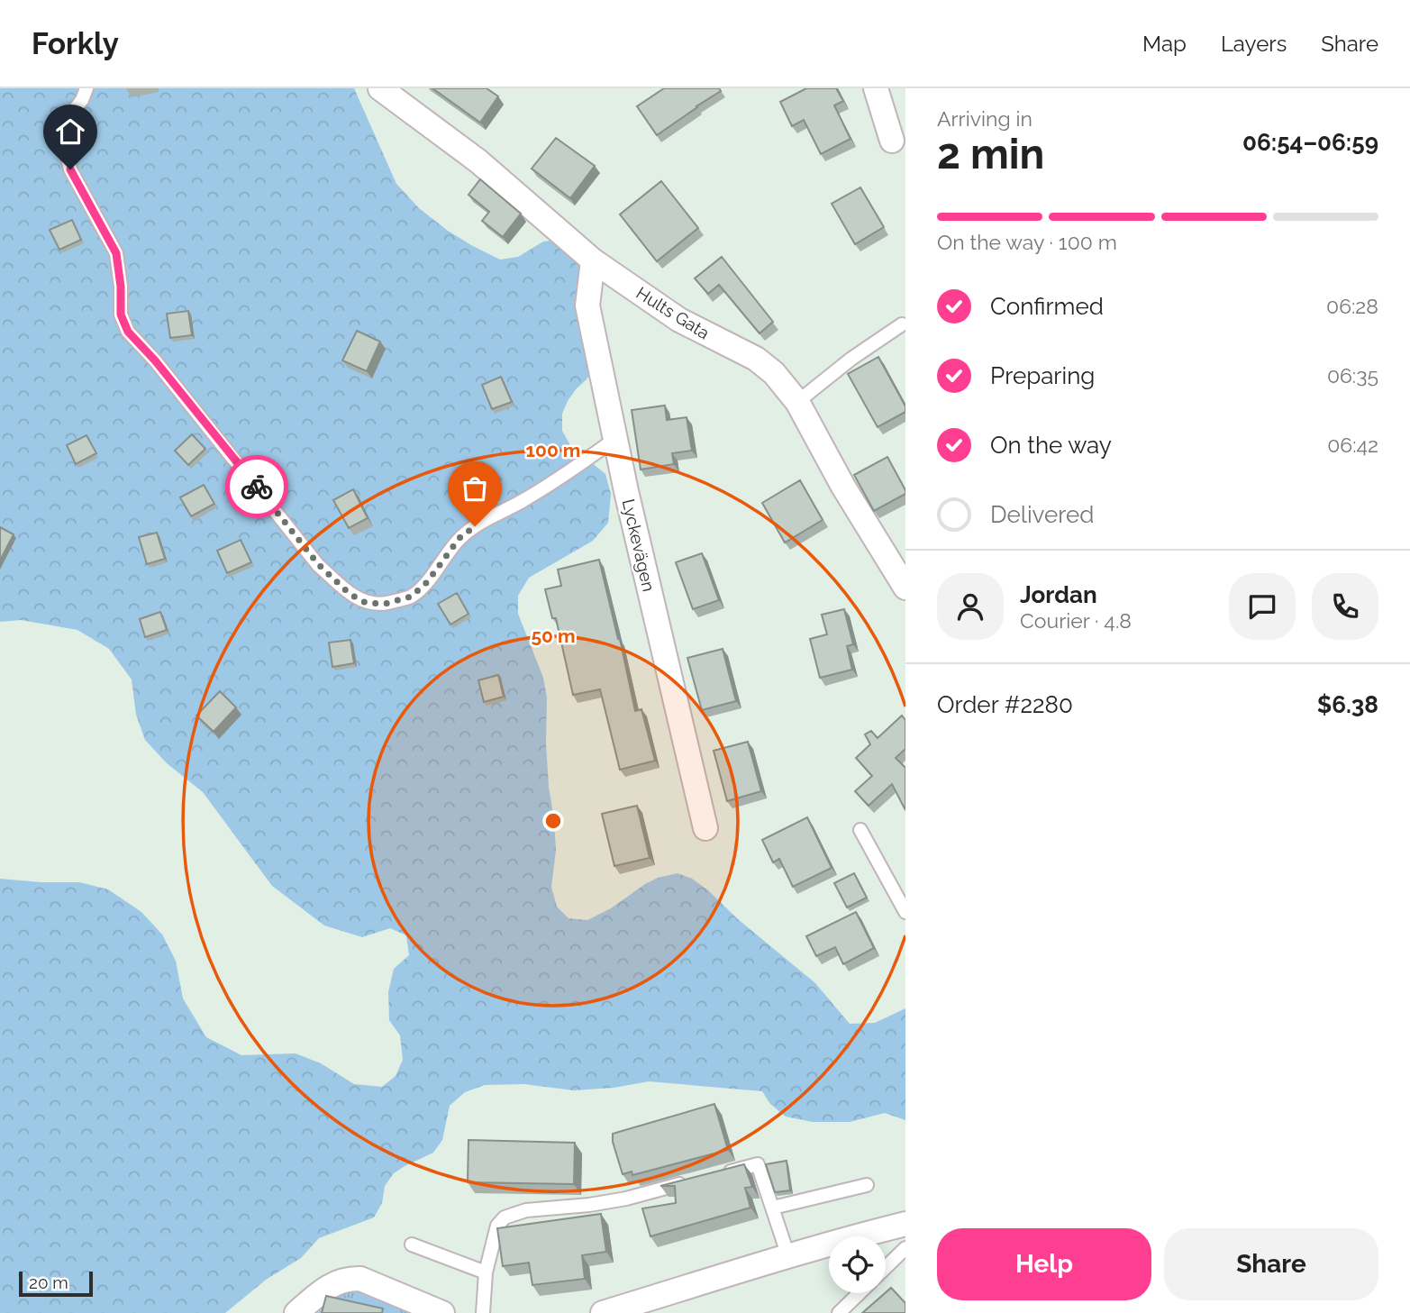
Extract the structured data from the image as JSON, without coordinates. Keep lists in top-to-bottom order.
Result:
{
  "streets": {
    "street": ["Hults Gata", "Lyckevägen"]
  },
  "crossings": [
    ["Hults Gata", "Lyckevägen"]
  ],
  "scale_bar": "20 m",
  "page": {
    "header": "Forkly",
    "nav": ["Map", "Layers", "Share"],
    "heading": ["2 min", "Arriving in", "06:54–06:59"],
    "panel": [
      "Jordan",
      "Courier · 4.8",
      "Order #2280",
      "$6.38"
    ],
    "bar": "On the way · 100 m",
    "list": [
      ["Confirmed", "06:28"],
      ["Preparing", "06:35"],
      ["On the way", "06:42"],
      "Delivered"
    ],
    "buttons": ["Help", "Share"],
    "scale": "20 m"
  },
  "rings": ["100 m", "50 m"]
}
